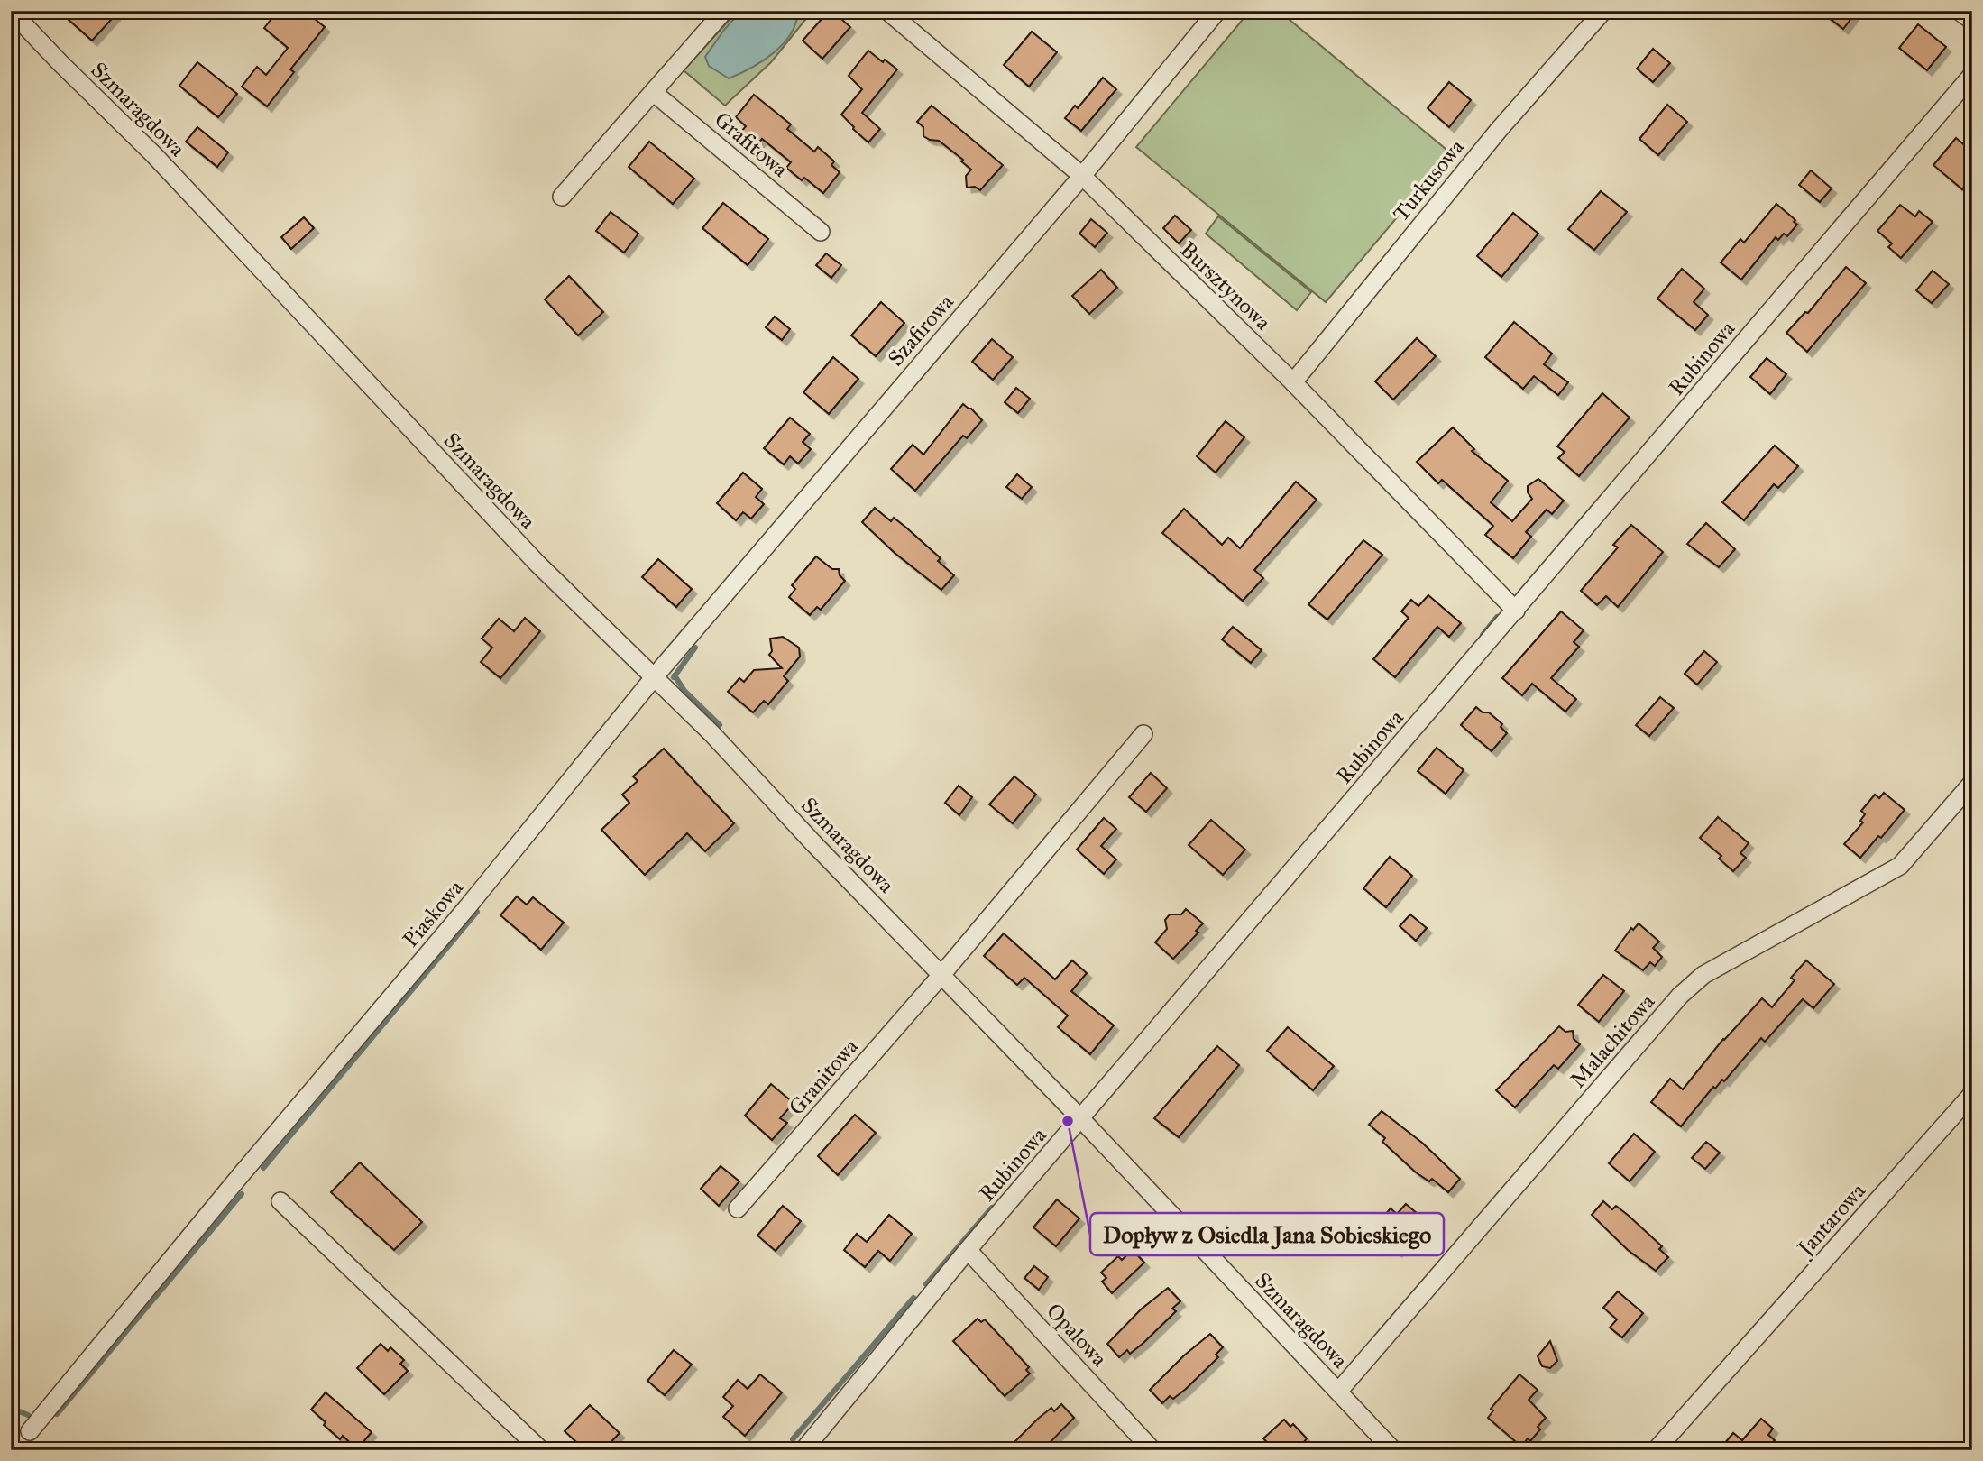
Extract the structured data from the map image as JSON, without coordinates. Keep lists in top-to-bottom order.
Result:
{
  "streets": {
    "street": [
      "Szmaragdowa",
      "Grafitowa",
      "Turkusowa",
      "Bursztynowa",
      "Szafirowa",
      "Rubinowa",
      "Piaskowa",
      "Malachitowa",
      "Granitowa",
      "Jantarowa",
      "Opalowa"
    ]
  },
  "crossings": [
    ["Szmaragdowa", "Szafirowa"],
    ["Szmaragdowa", "Rubinowa"],
    ["Szmaragdowa", "Piaskowa"],
    ["Szmaragdowa", "Malachitowa"],
    ["Szmaragdowa", "Granitowa"],
    ["Turkusowa", "Bursztynowa"],
    ["Bursztynowa", "Szafirowa"],
    ["Bursztynowa", "Rubinowa"],
    ["Szafirowa", "Piaskowa"],
    ["Rubinowa", "Opalowa"]
  ],
  "places": ["Dopływ z Osiedla Jana Sobieskiego"]
}
